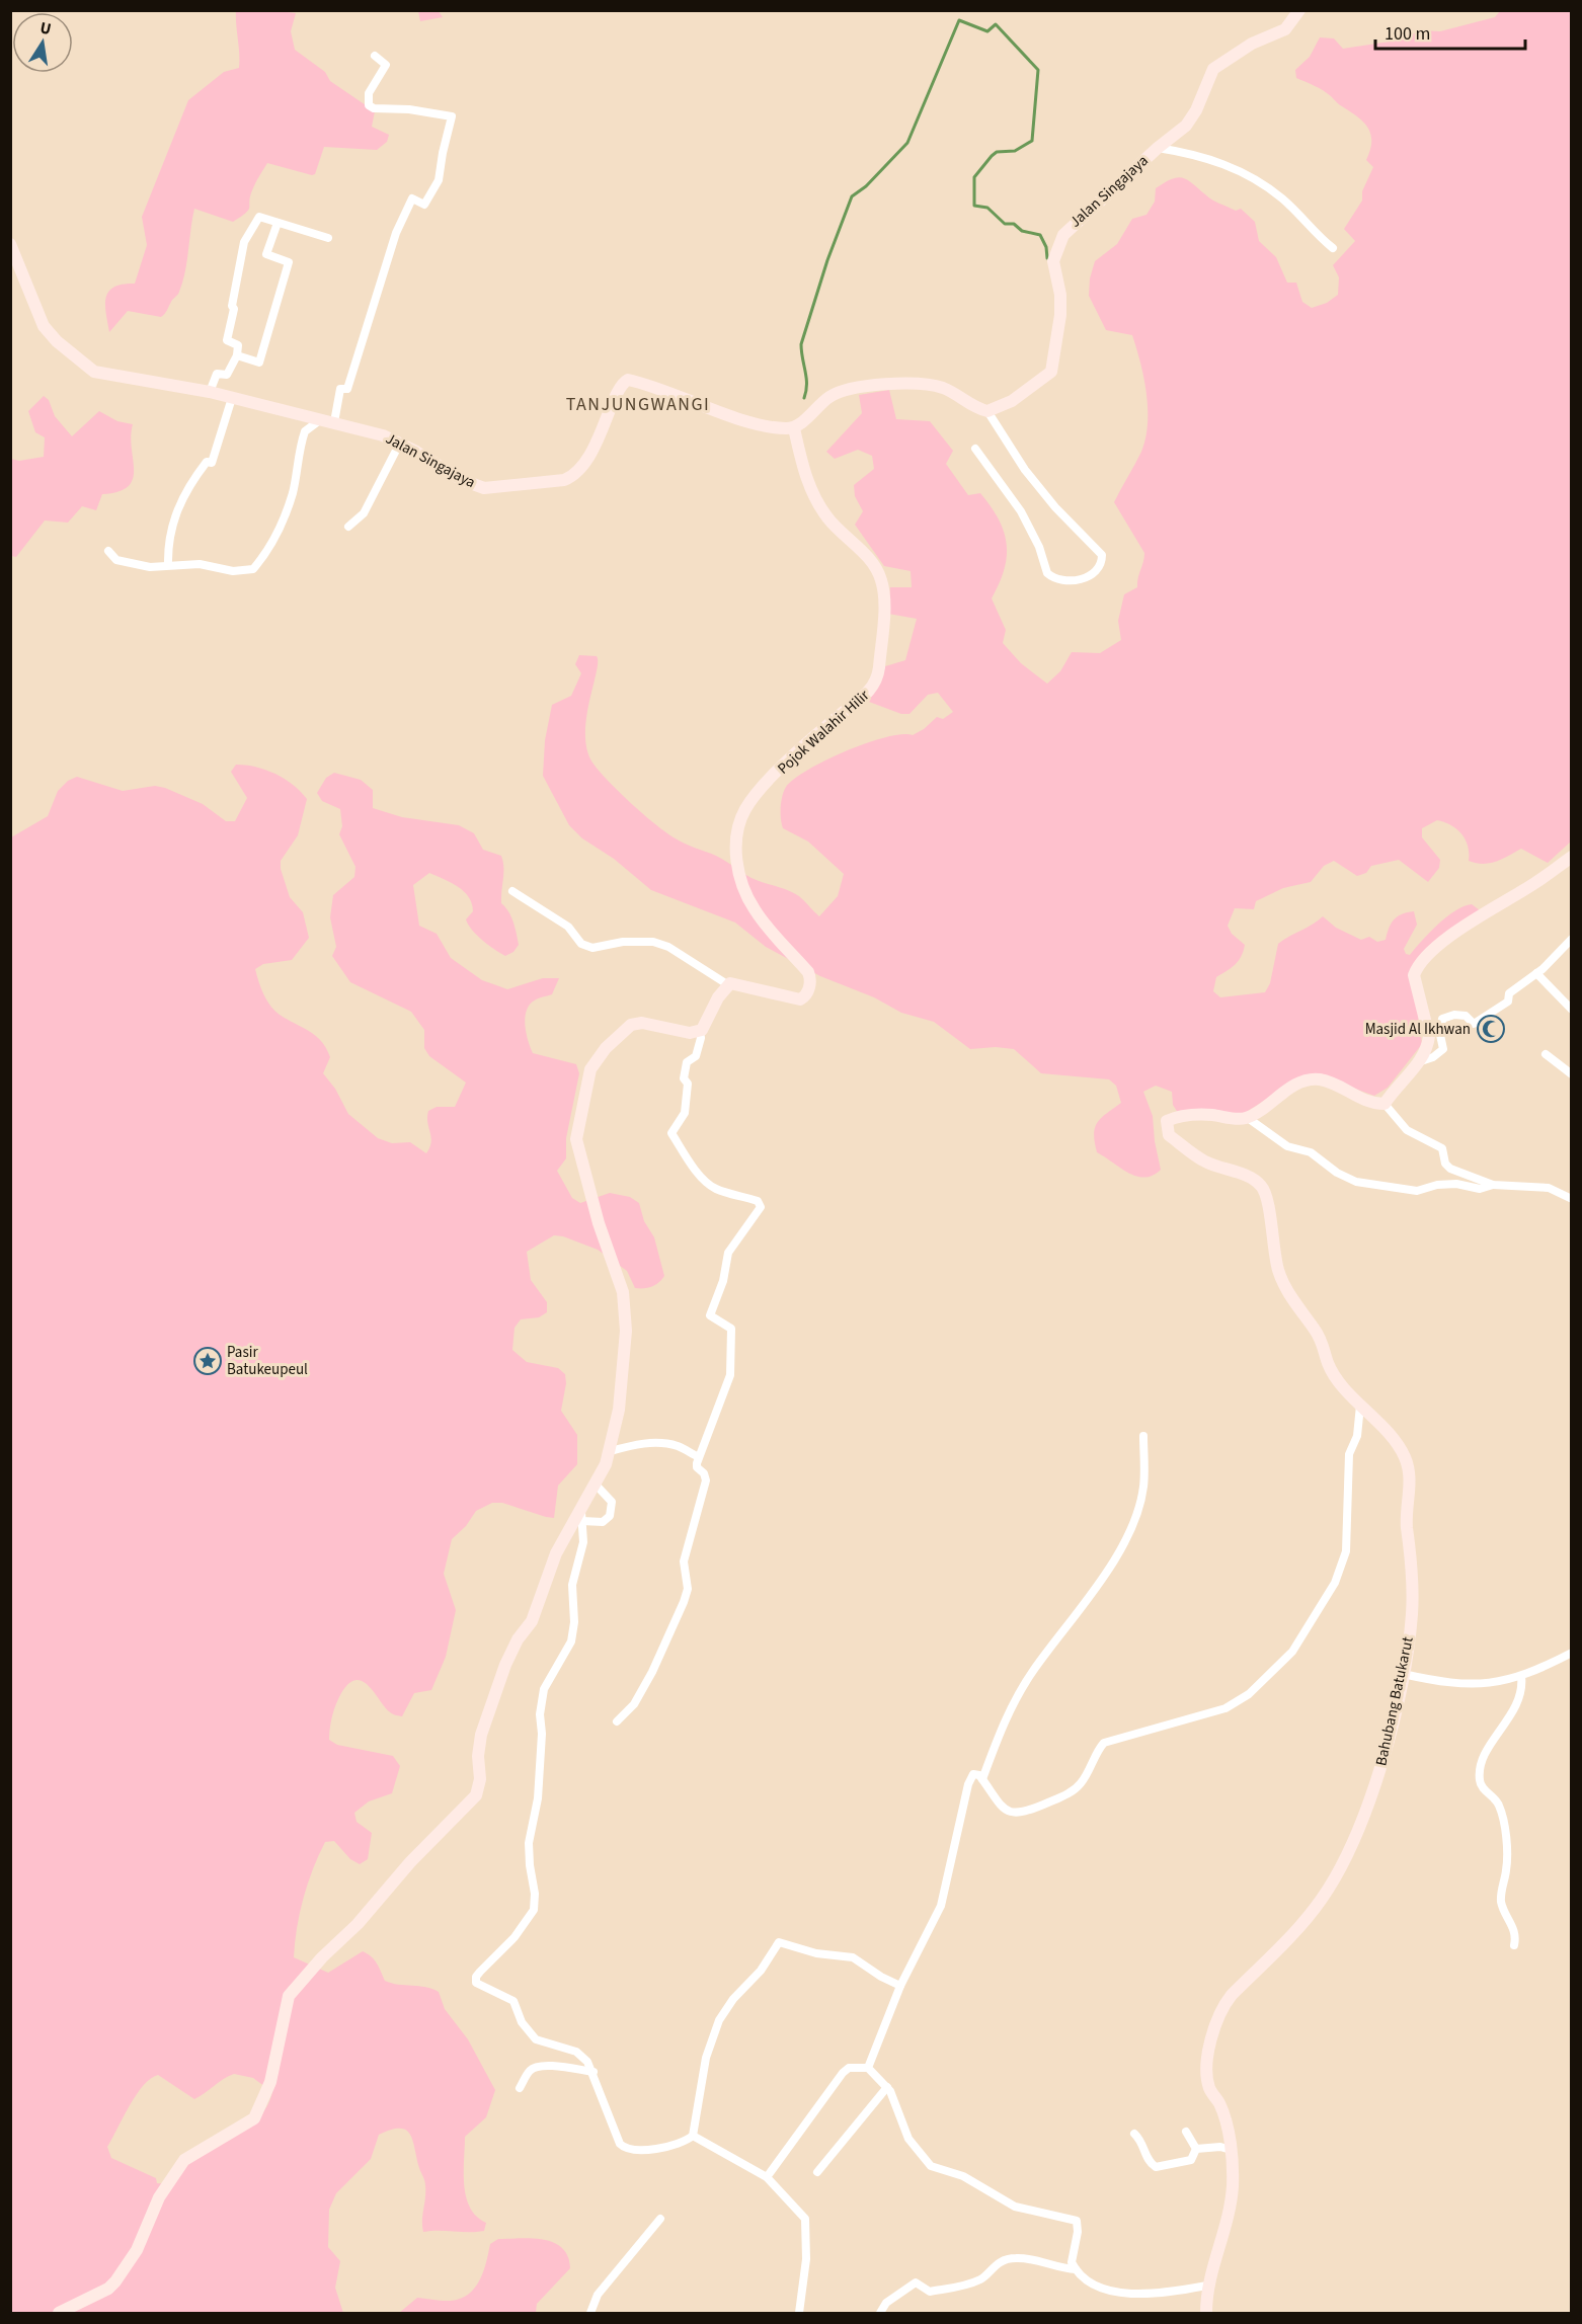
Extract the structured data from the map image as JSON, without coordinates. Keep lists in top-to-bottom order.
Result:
{
  "streets": {
    "street": ["Jalan Singajaya", "Pojok Walahir Hilir", "Bahubang Batukarut"]
  },
  "crossings": [
    ["Jalan Singajaya", "Pojok Walahir Hilir"]
  ],
  "districts": ["TANJUNGWANGI"],
  "places": {
    "mosque": ["Masjid Al Ikhwan"],
    "place": ["Pasir Batukeupeul"]
  },
  "scale_bar": "100 m",
  "north": "top"
}
